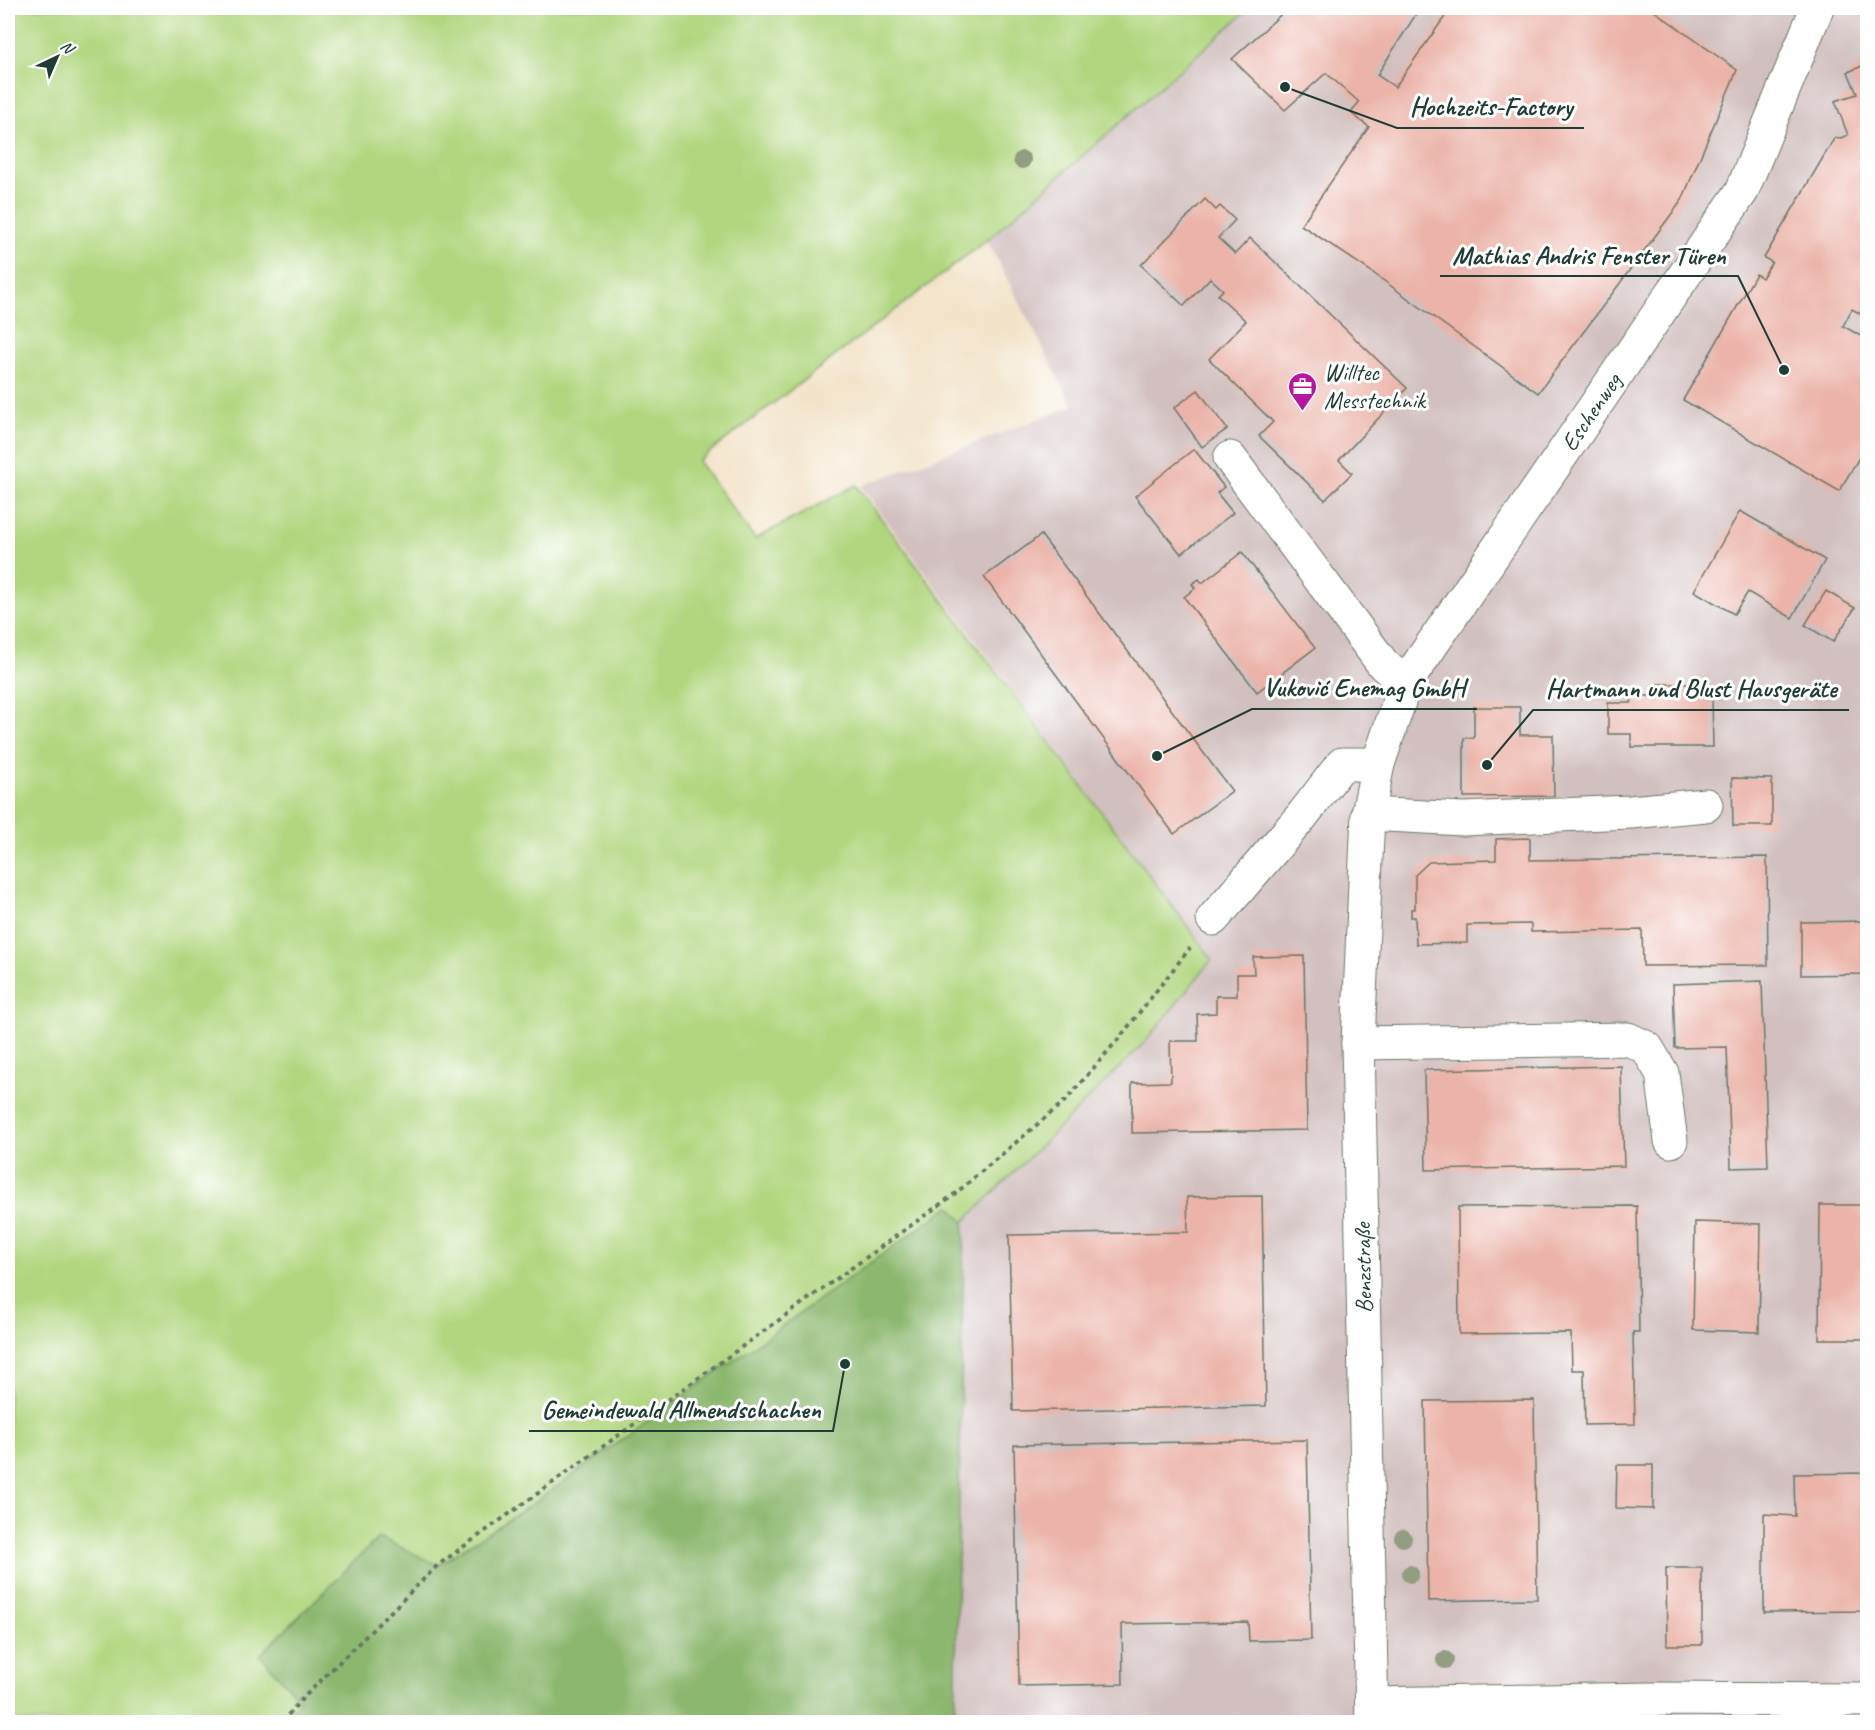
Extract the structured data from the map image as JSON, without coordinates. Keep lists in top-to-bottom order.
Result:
{
  "streets": {
    "street": ["Eschenweg", "Benzstraße"]
  },
  "crossings": [
    ["Eschenweg", "Benzstraße"]
  ],
  "places": {
    "other": [
      "Hochzeits-Factory",
      "Mathias Andris Fenster Türen",
      "Vuković Enemag GmbH",
      "Hartmann und Blust Hausgeräte",
      "Gemeindewald Allmendschachen"
    ],
    "office": ["Willtec Messtechnik"]
  },
  "north": "top right"
}
